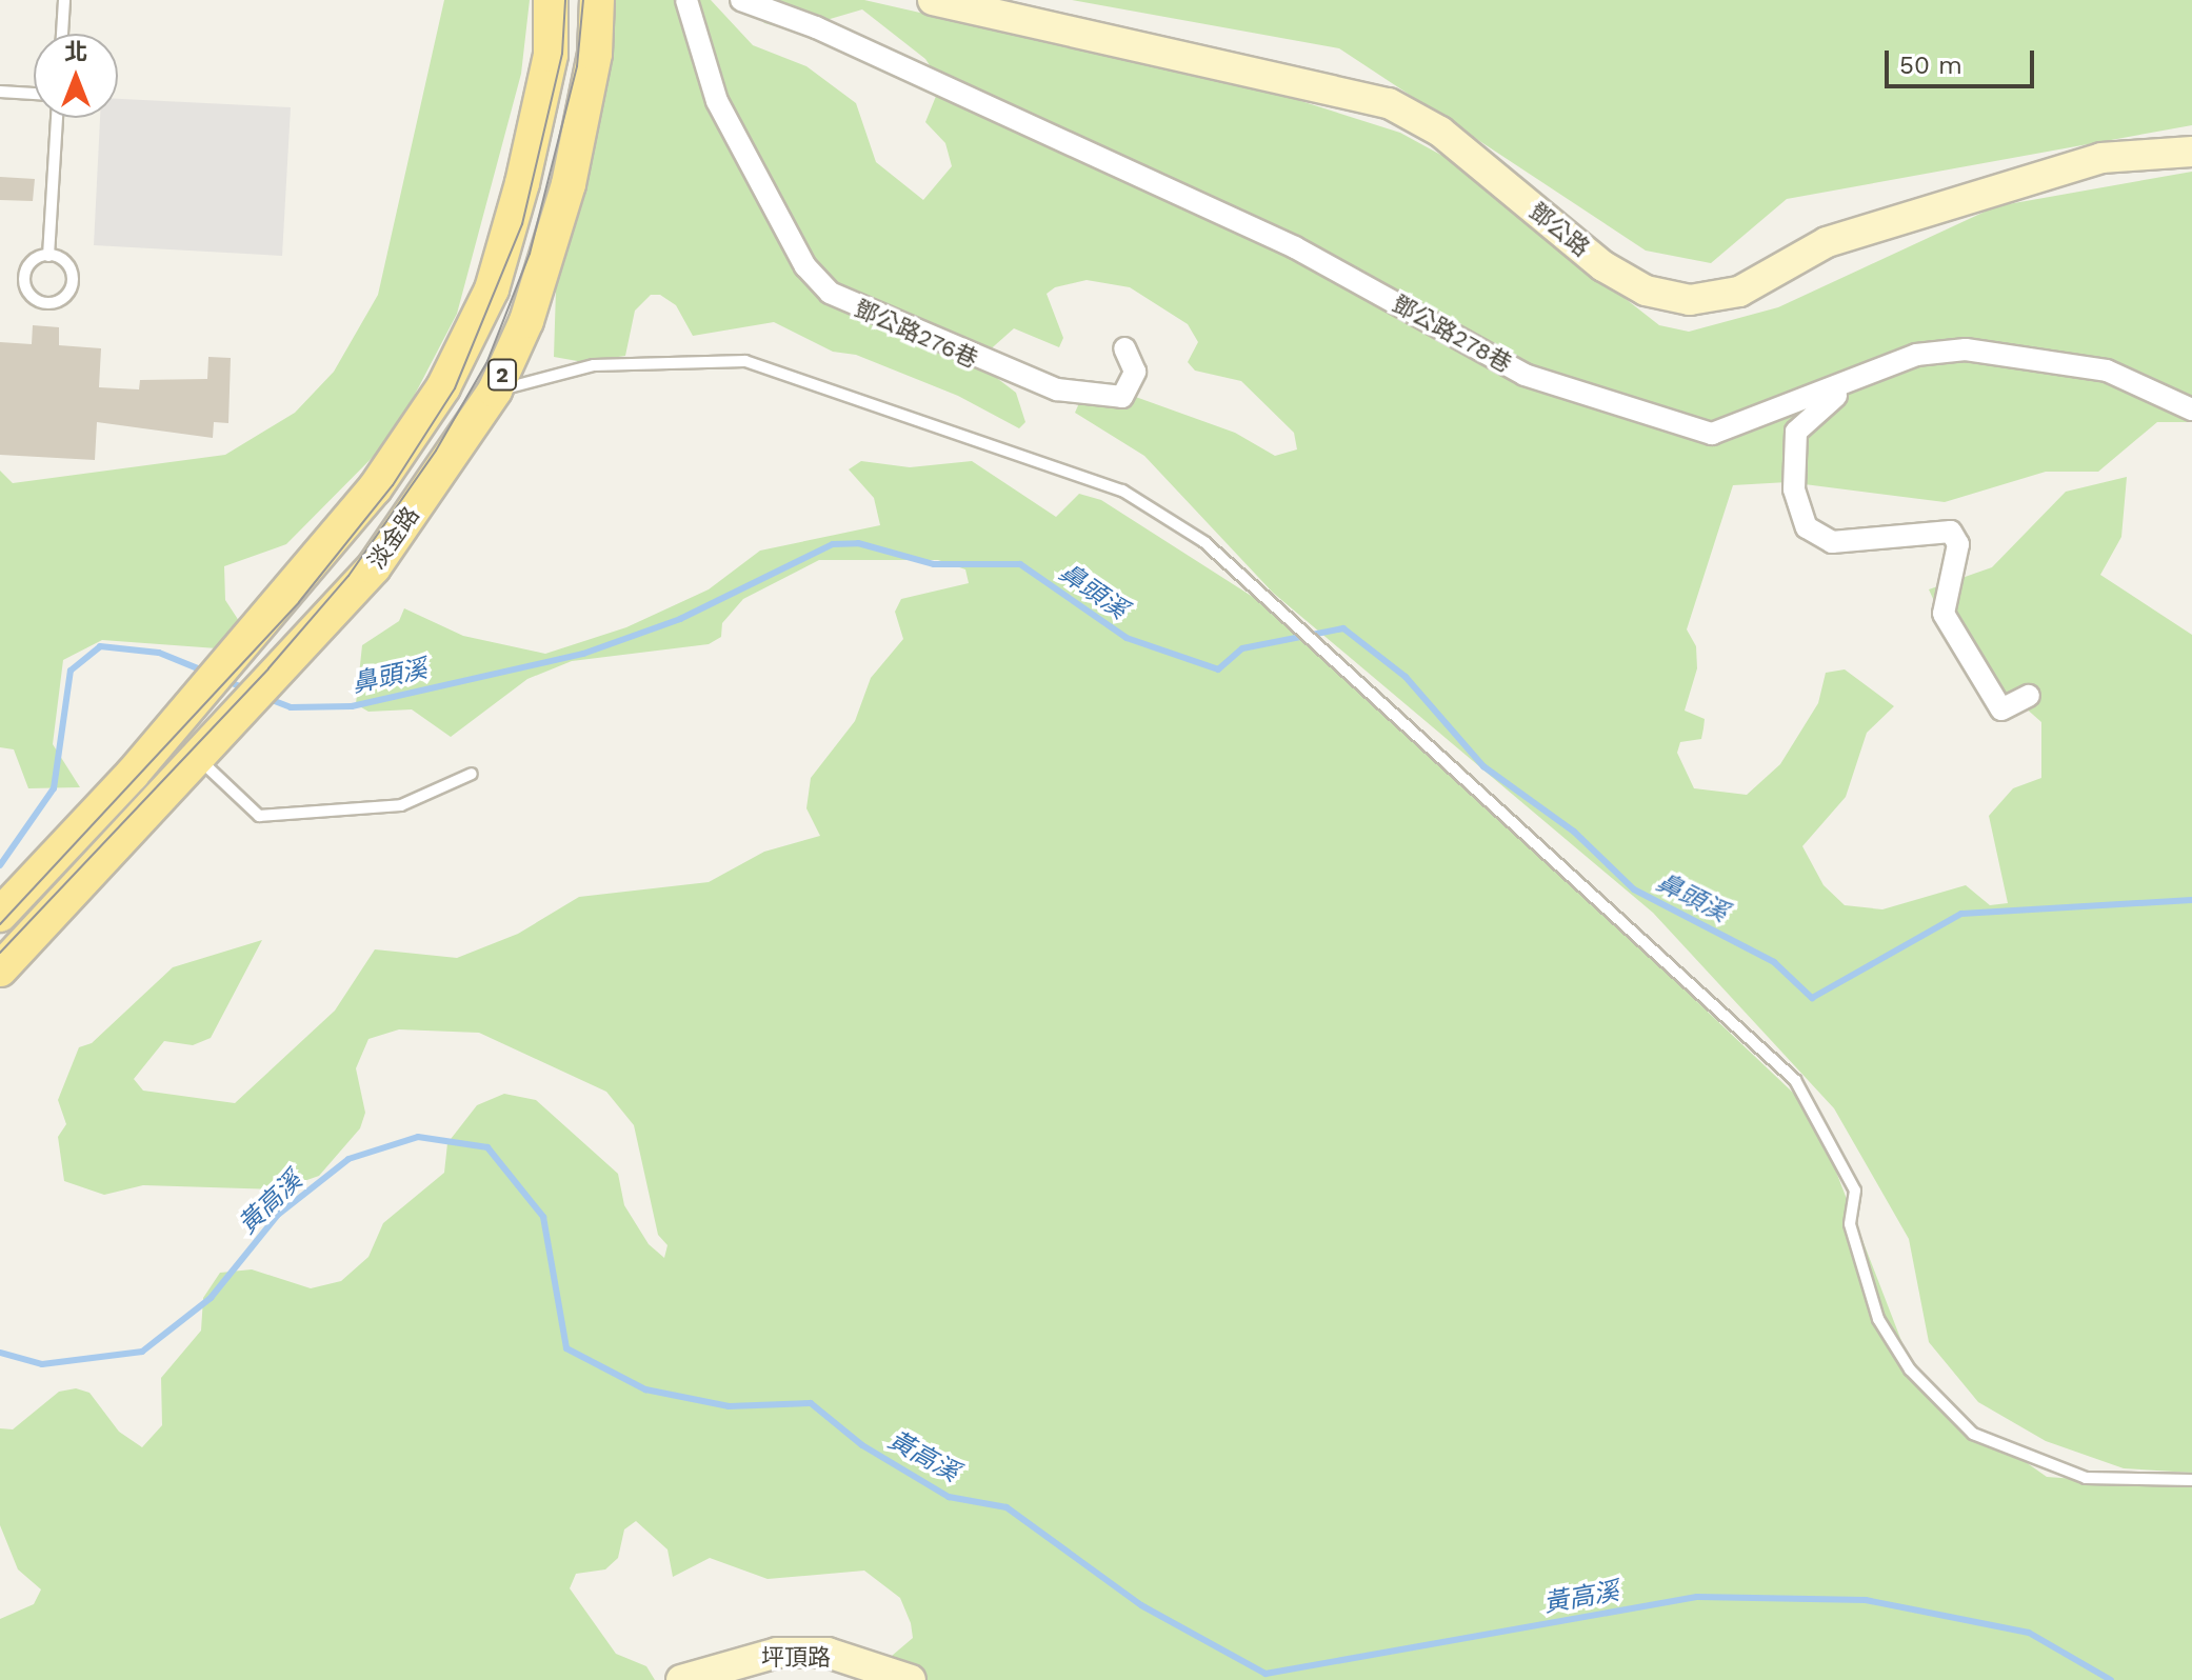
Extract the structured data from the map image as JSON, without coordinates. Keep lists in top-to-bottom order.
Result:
{
  "streets": {
    "main road": ["2", "淡金路"],
    "street": [
      "鄧公路",
      "鄧公路276巷",
      "鄧公路278巷",
      "坪頂路"
    ]
  },
  "water": ["鼻頭溪", "黃高溪"],
  "scale_bar": "50 m",
  "north": "top"
}
